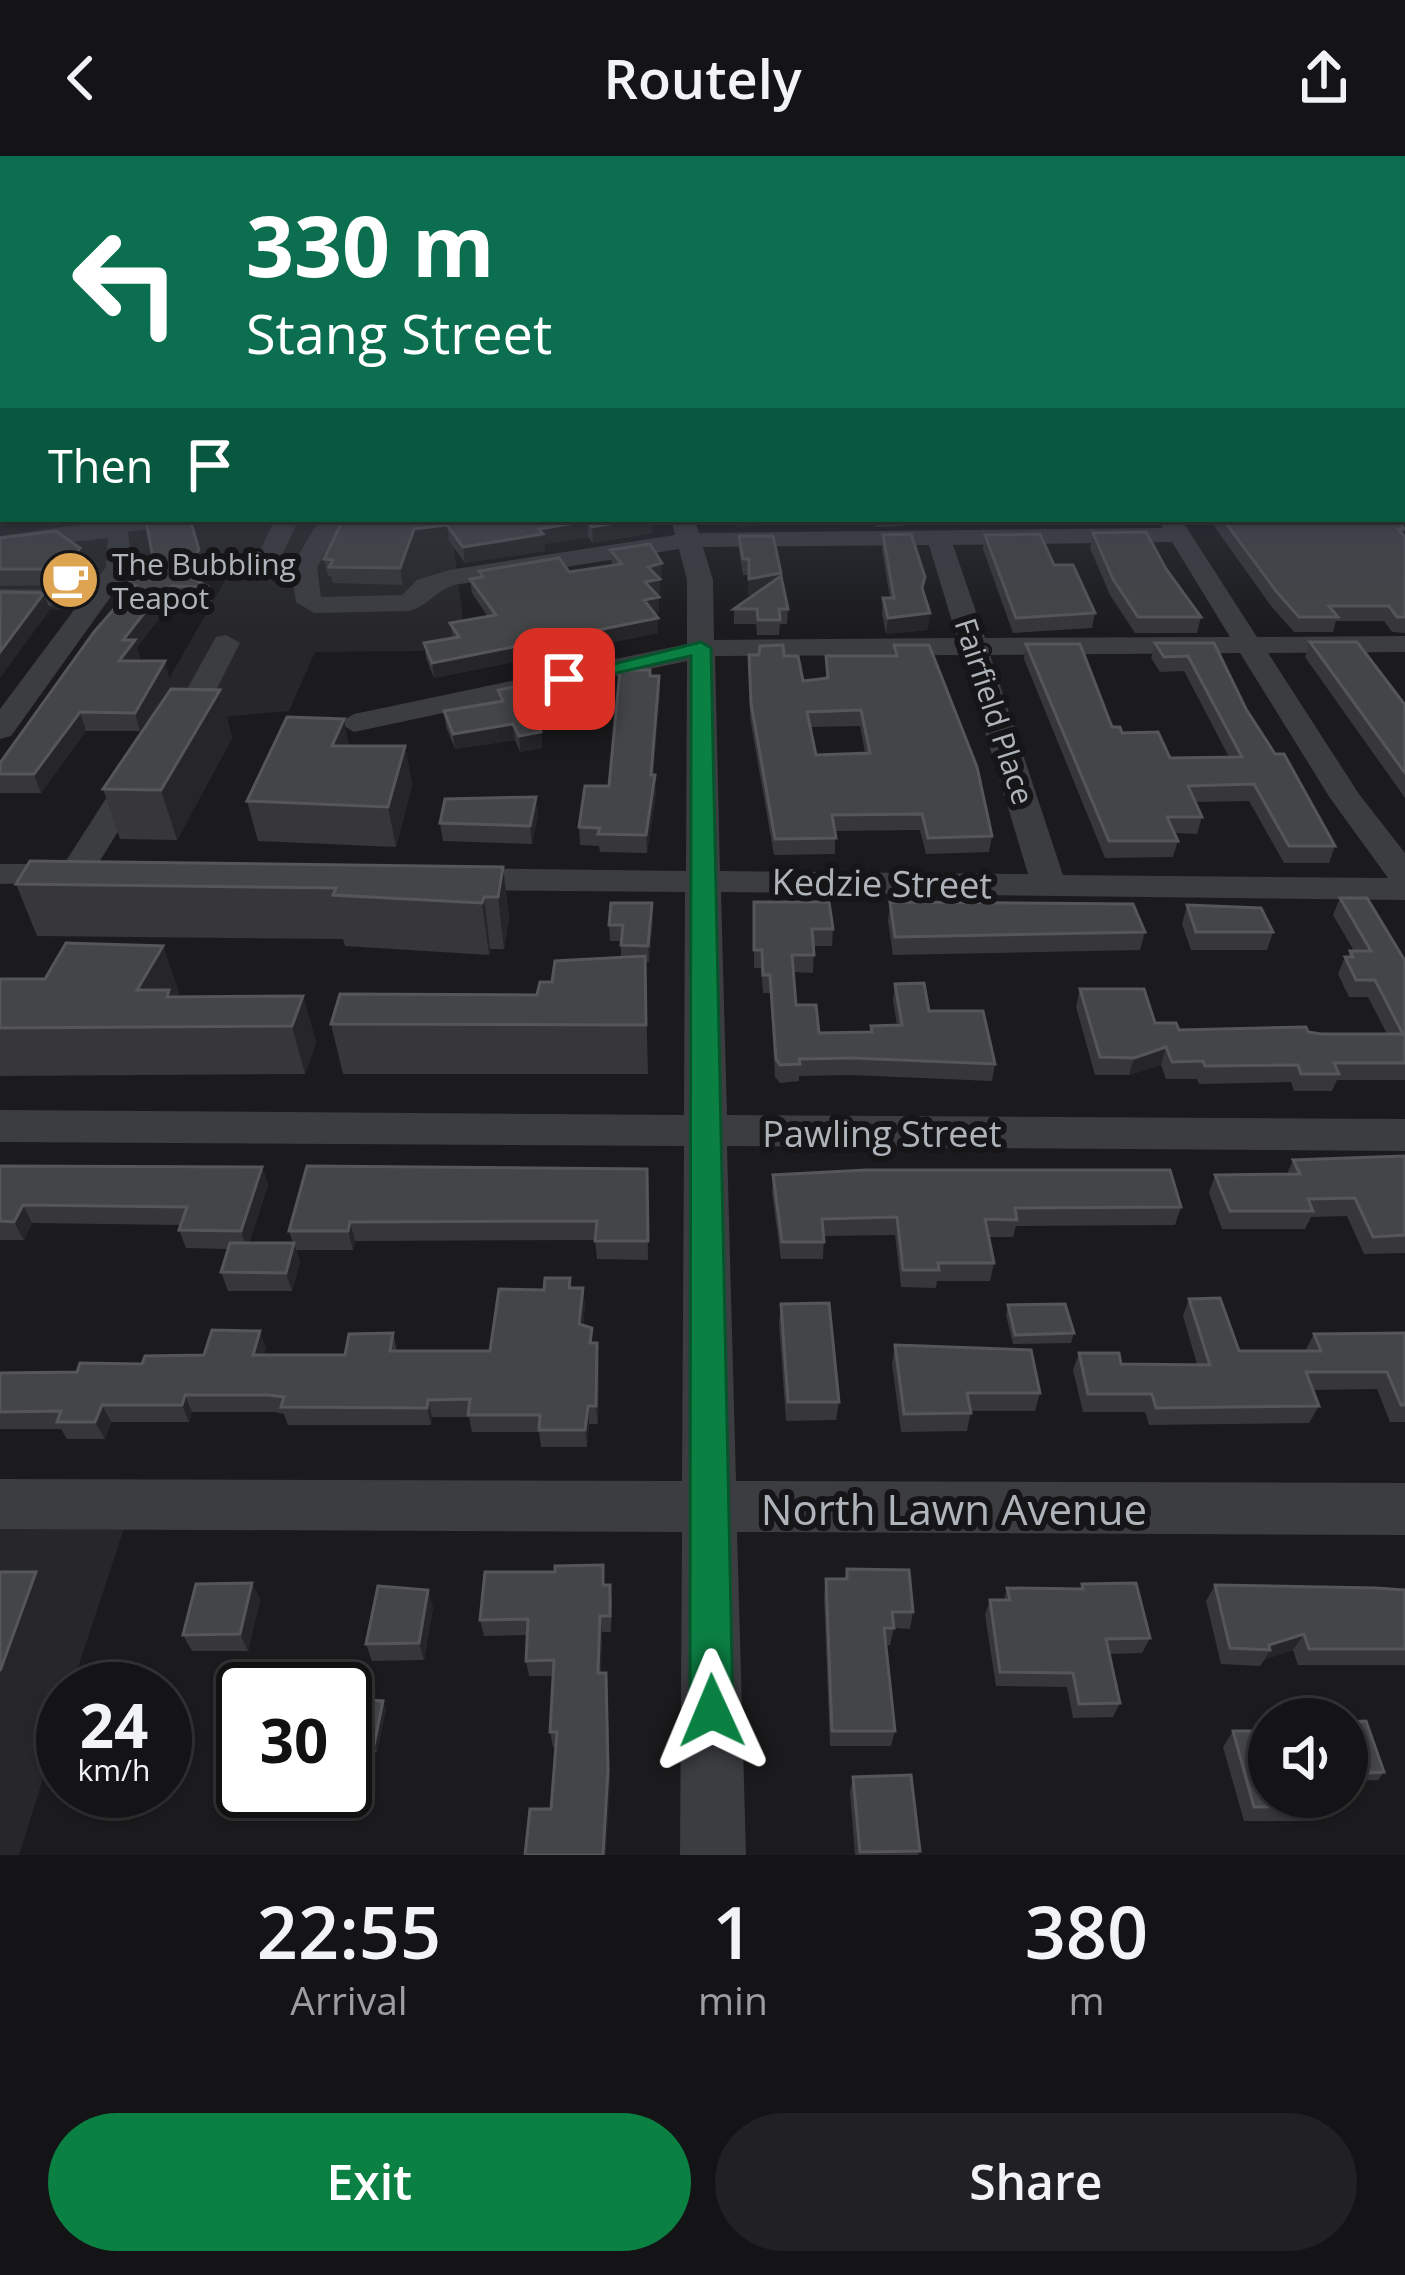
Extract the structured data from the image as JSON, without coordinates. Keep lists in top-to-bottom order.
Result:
{
  "streets": {
    "street": [
      "Fairfield Place",
      "Kedzie Street",
      "Pawling Street",
      "North Lawn Avenue"
    ]
  },
  "crossings": [
    ["Fairfield Place", "Kedzie Street"]
  ],
  "places": {
    "cafe": ["The Bubbling Teapot"]
  },
  "page": {
    "header": "Routely",
    "turn": ["330 m", "Stang Street"],
    "then": "Then",
    "speed": "24 km/h",
    "limit": "30",
    "eta": [
      "22:55",
      "Arrival",
      "1",
      "min",
      "380",
      "m"
    ],
    "buttons": ["Exit", "Share"]
  }
}
